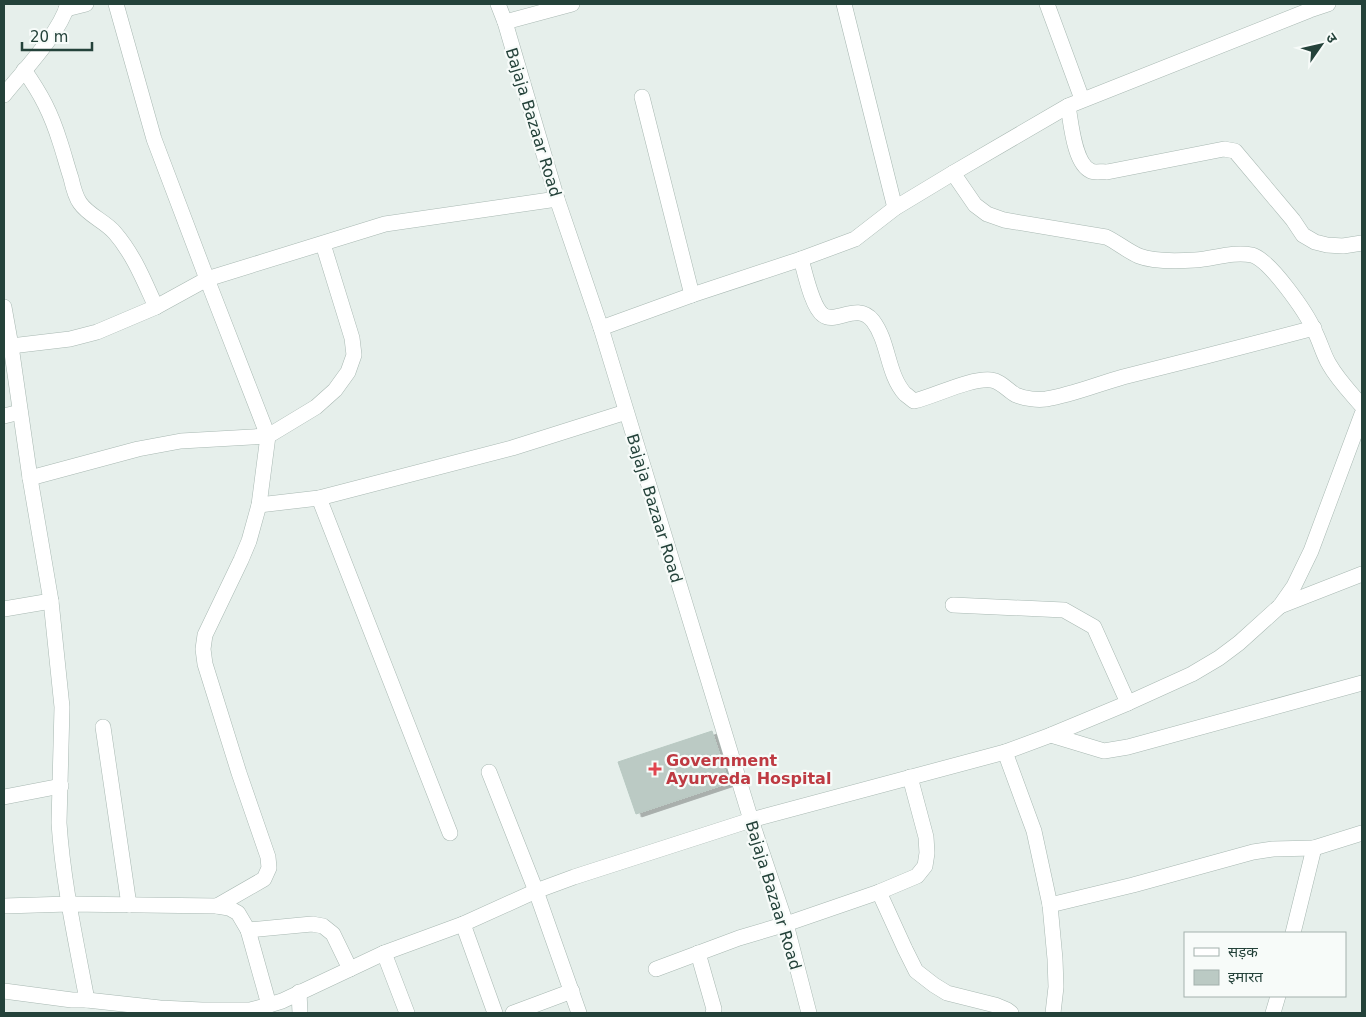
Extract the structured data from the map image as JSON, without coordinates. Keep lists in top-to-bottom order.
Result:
{
  "streets": {
    "street": ["Bajaja Bazaar Road"]
  },
  "places": {
    "health": ["Government Ayurveda Hospital"]
  },
  "legend": ["सड़क", "इमारत"],
  "scale_bar": "20 m",
  "north": "top right"
}
